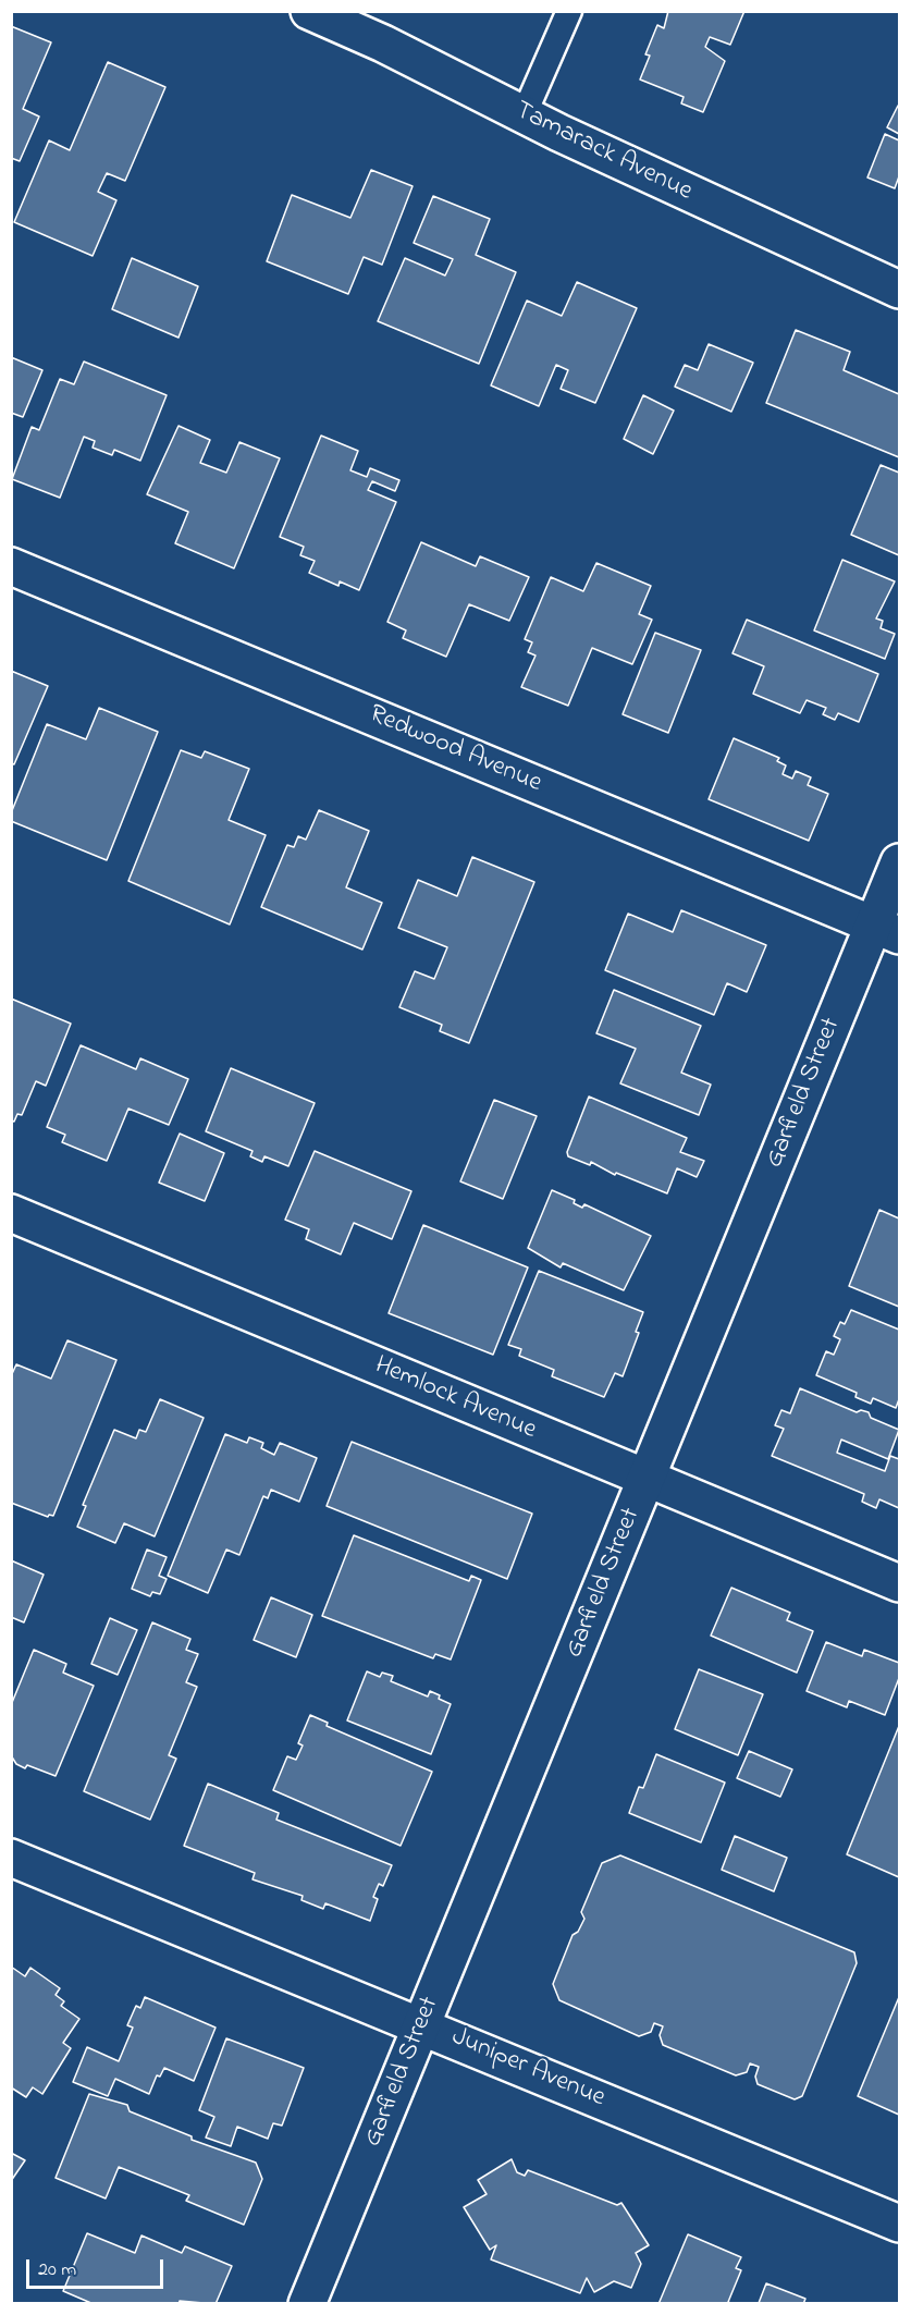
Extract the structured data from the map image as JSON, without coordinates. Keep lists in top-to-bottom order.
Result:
{
  "streets": {
    "street": [
      "Tamarack Avenue",
      "Redwood Avenue",
      "Garfield Street",
      "Hemlock Avenue",
      "Juniper Avenue"
    ]
  },
  "crossings": [
    ["Redwood Avenue", "Garfield Street"],
    ["Garfield Street", "Hemlock Avenue"],
    ["Garfield Street", "Juniper Avenue"]
  ],
  "scale_bar": "20 m"
}
